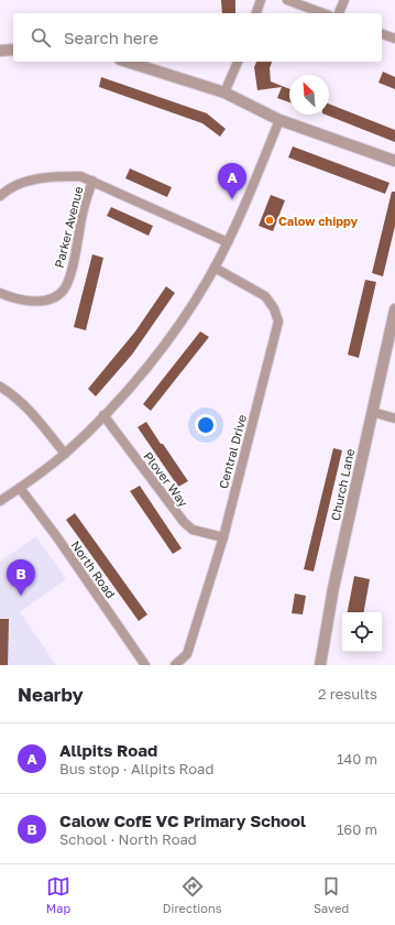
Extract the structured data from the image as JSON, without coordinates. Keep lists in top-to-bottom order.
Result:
{
  "streets": {
    "street": [
      "Parker Avenue",
      "Central Drive",
      "Plover Way",
      "Church Lane",
      "North Road"
    ]
  },
  "crossings": [
    ["Central Drive", "Plover Way"]
  ],
  "places": ["Calow chippy"],
  "north": "top left",
  "page": {
    "search": "Search here",
    "pins": ["A", "B"],
    "heading": ["Nearby", "2 results"],
    "list": [
      {
        "mark": "A",
        "name": "Allpits Road",
        "note": "Bus stop · Allpits Road",
        "value": "140 m"
      },
      {
        "mark": "B",
        "name": "Calow CofE VC Primary School",
        "note": "School · North Road",
        "value": "160 m"
      }
    ],
    "nav": ["Map", "Directions", "Saved"]
  }
}
